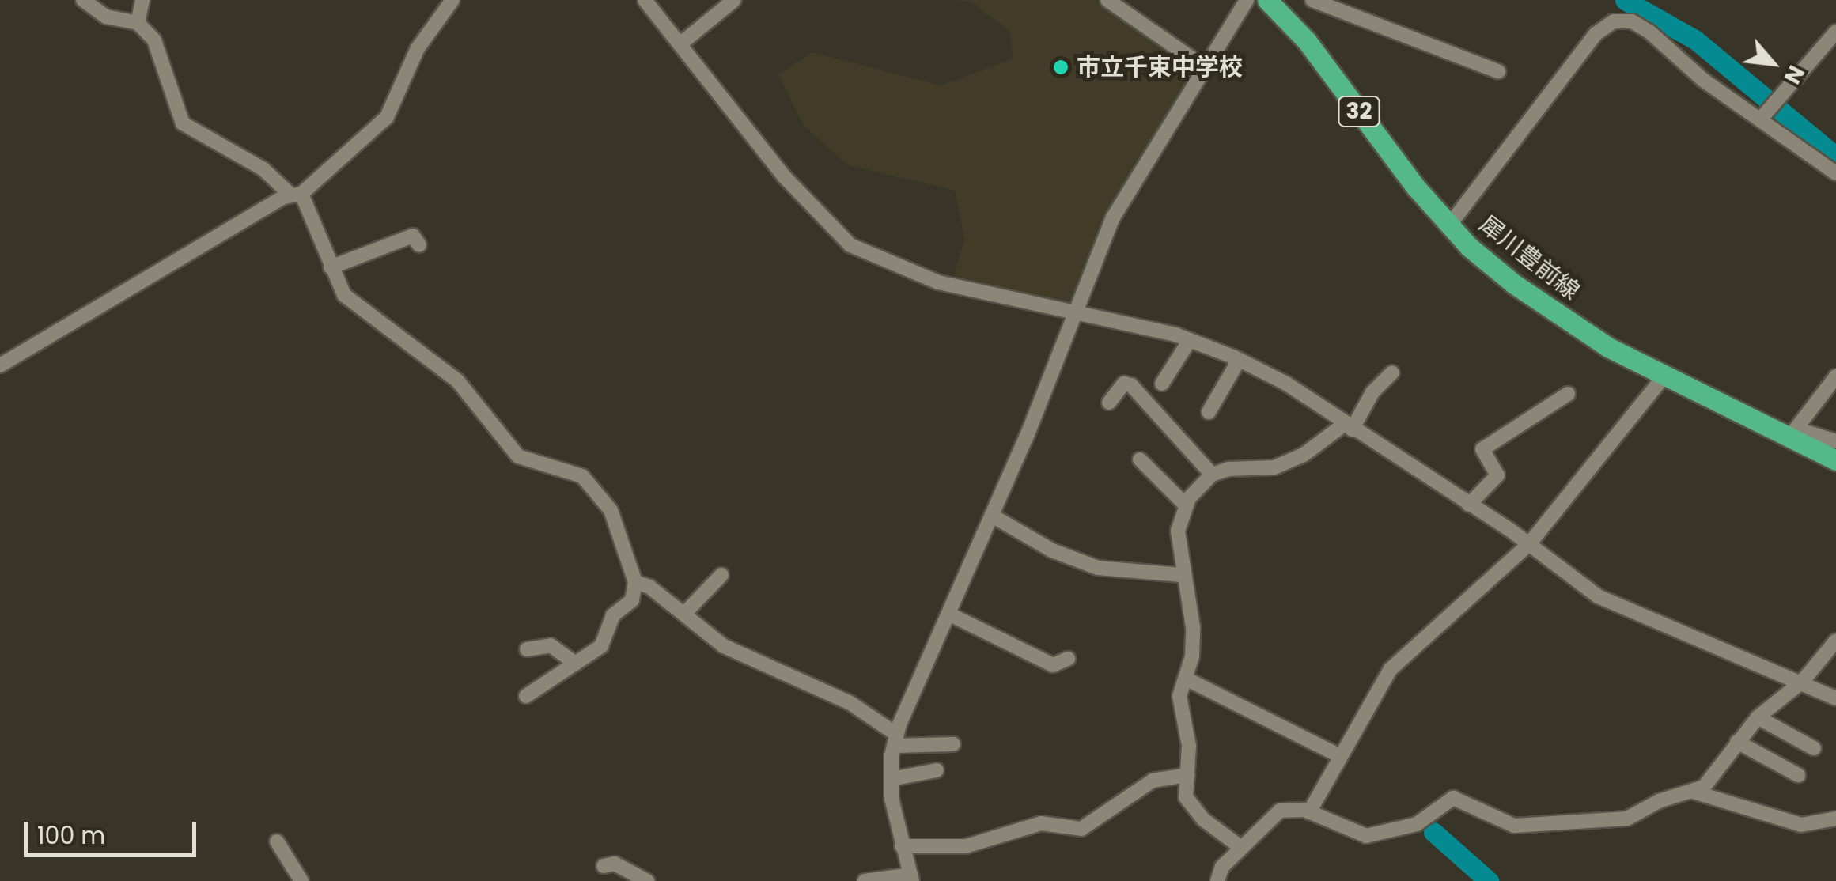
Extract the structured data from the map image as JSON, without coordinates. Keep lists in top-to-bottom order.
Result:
{
  "streets": {
    "main road": ["32", "犀川豊前線"]
  },
  "places": ["市立千束中学校"],
  "scale_bar": "100 m",
  "north": "bottom right"
}
